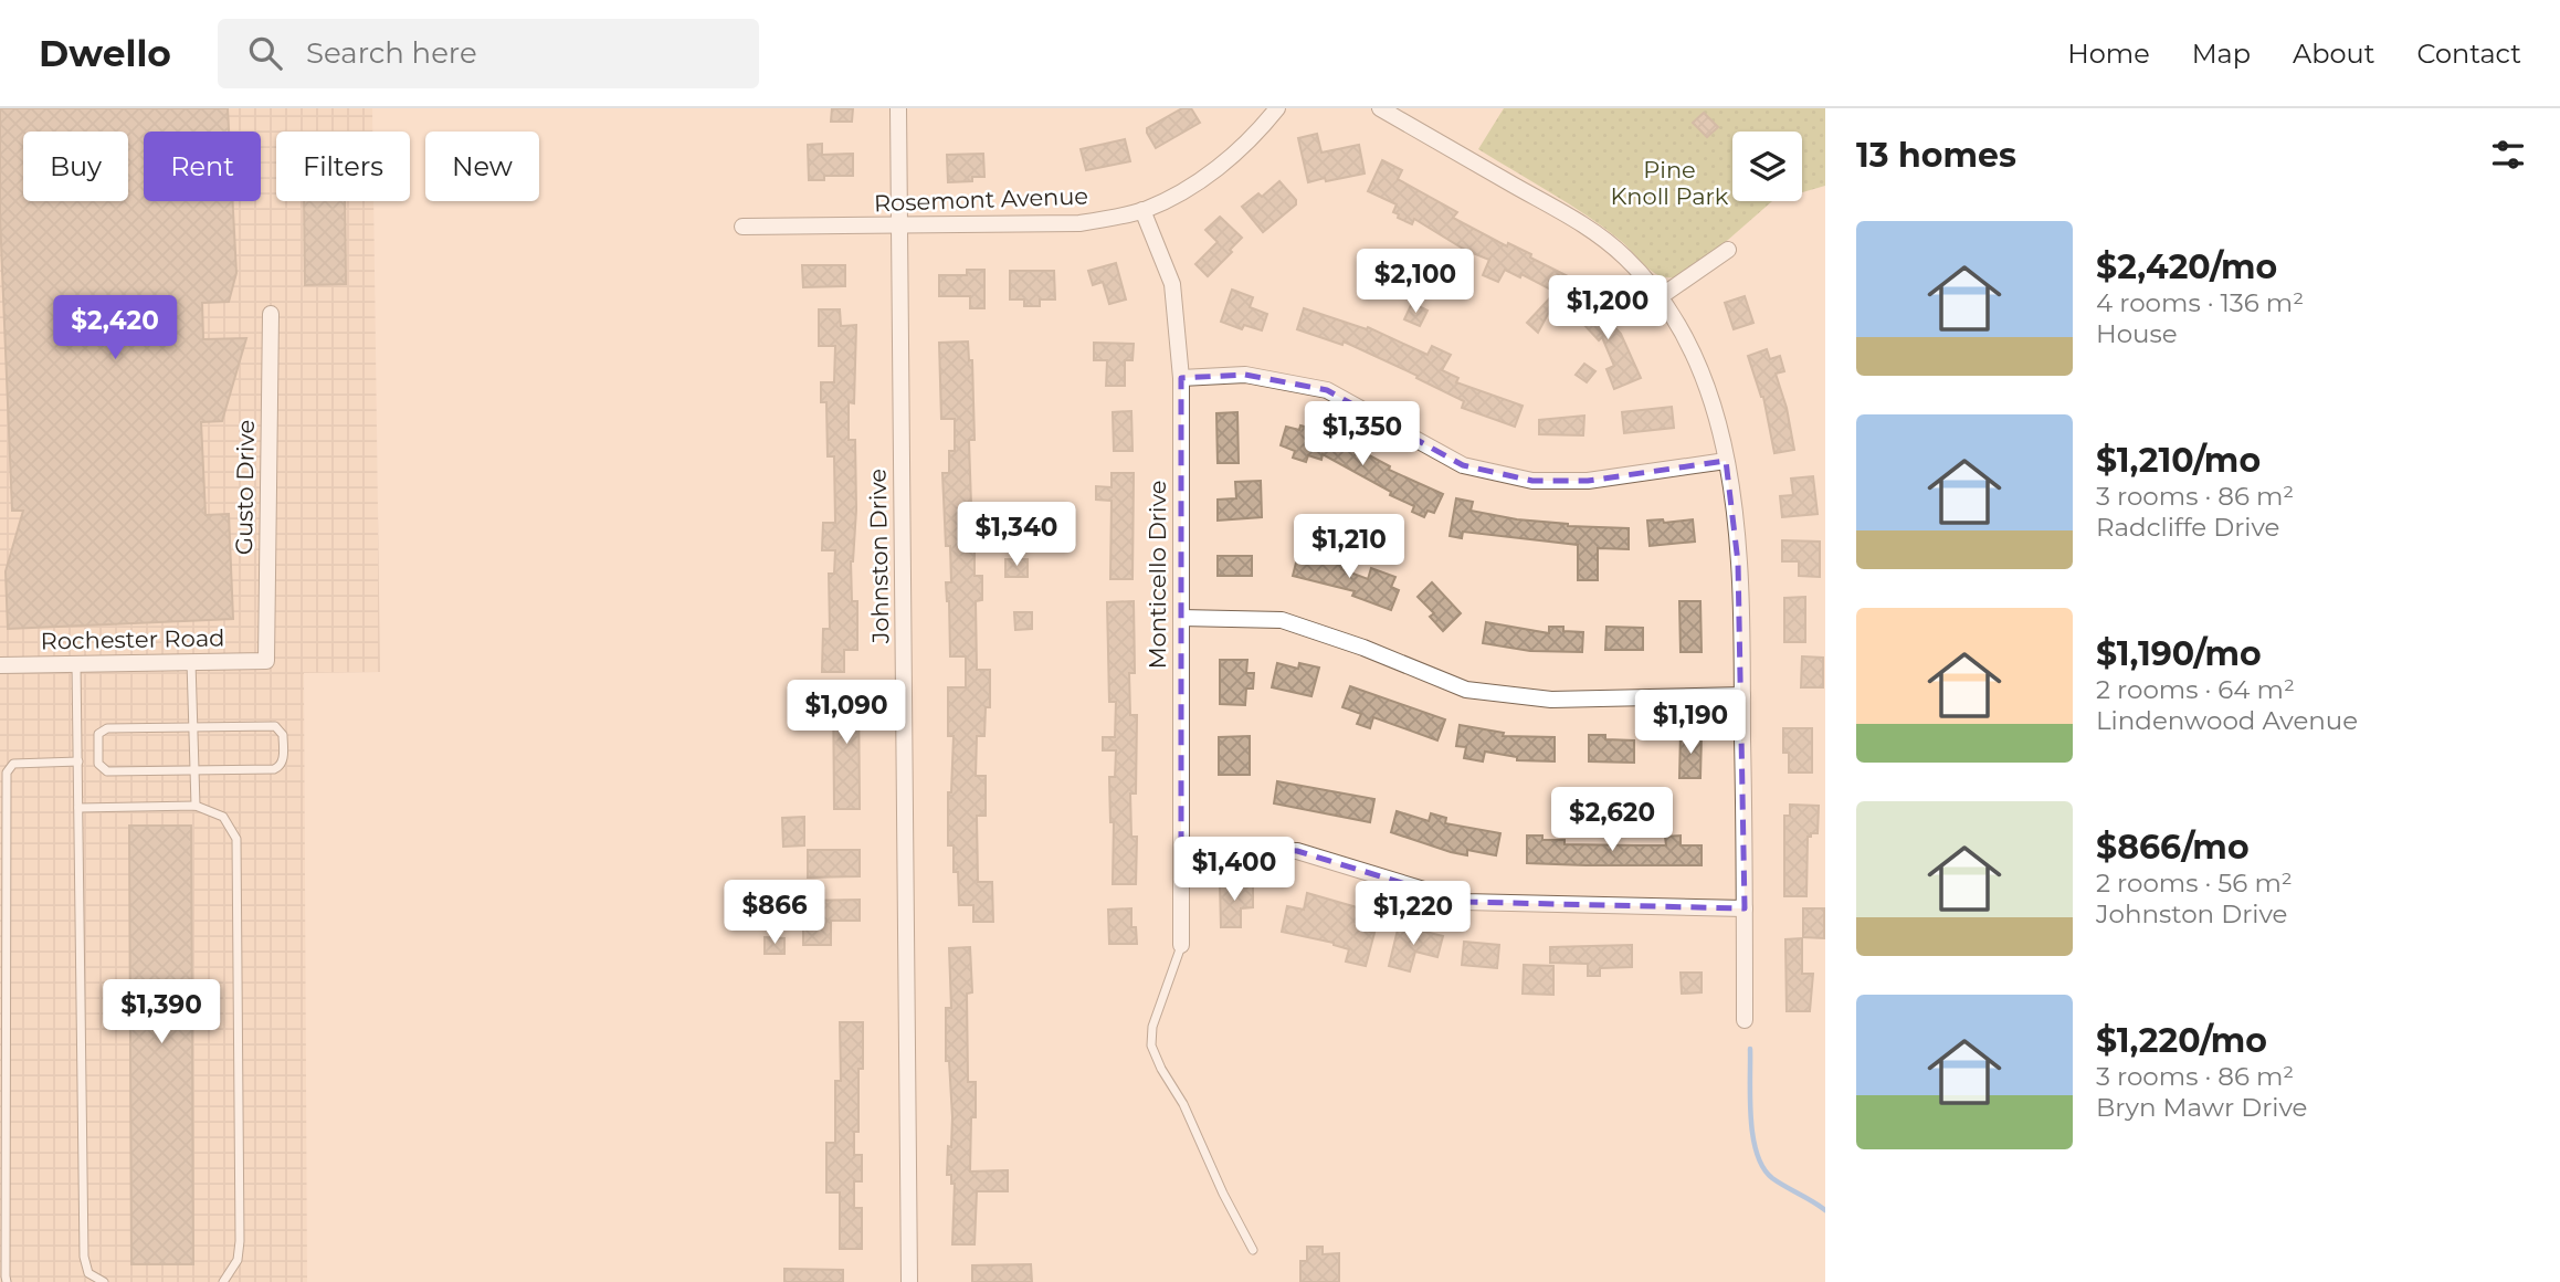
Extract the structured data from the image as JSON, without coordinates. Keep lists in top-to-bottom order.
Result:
{
  "streets": {
    "street": [
      "Rosemont Avenue",
      "Gusto Drive",
      "Johnston Drive",
      "Monticello Drive",
      "Rochester Road"
    ]
  },
  "crossings": [
    ["Rosemont Avenue", "Johnston Drive"],
    ["Rosemont Avenue", "Monticello Drive"],
    ["Gusto Drive", "Rochester Road"]
  ],
  "parks": ["Pine Knoll Park"],
  "page": {
    "header": "Dwello",
    "search": "Search here",
    "nav": [
      "Home",
      "Map",
      "About",
      "Contact"
    ],
    "heading": "13 homes",
    "chip": [
      "Buy",
      "Rent",
      "Filters",
      "New"
    ],
    "list": [
      {
        "name": "$2,420/mo",
        "note": "4 rooms · 136 m² · House"
      },
      {
        "name": "$1,210/mo",
        "note": "3 rooms · 86 m² · Radcliffe Drive"
      },
      {
        "name": "$1,190/mo",
        "note": "2 rooms · 64 m² · Lindenwood Avenue"
      },
      {
        "name": "$866/mo",
        "note": "2 rooms · 56 m² · Johnston Drive"
      },
      {
        "name": "$1,220/mo",
        "note": "3 rooms · 86 m² · Bryn Mawr Drive"
      }
    ],
    "price": [
      "$2,100",
      "$1,200",
      "$2,420",
      "$1,350",
      "$1,340",
      "$1,210",
      "$1,090",
      "$1,190",
      "$2,620",
      "$1,400",
      "$866",
      "$1,220",
      "$1,390"
    ]
  }
}
